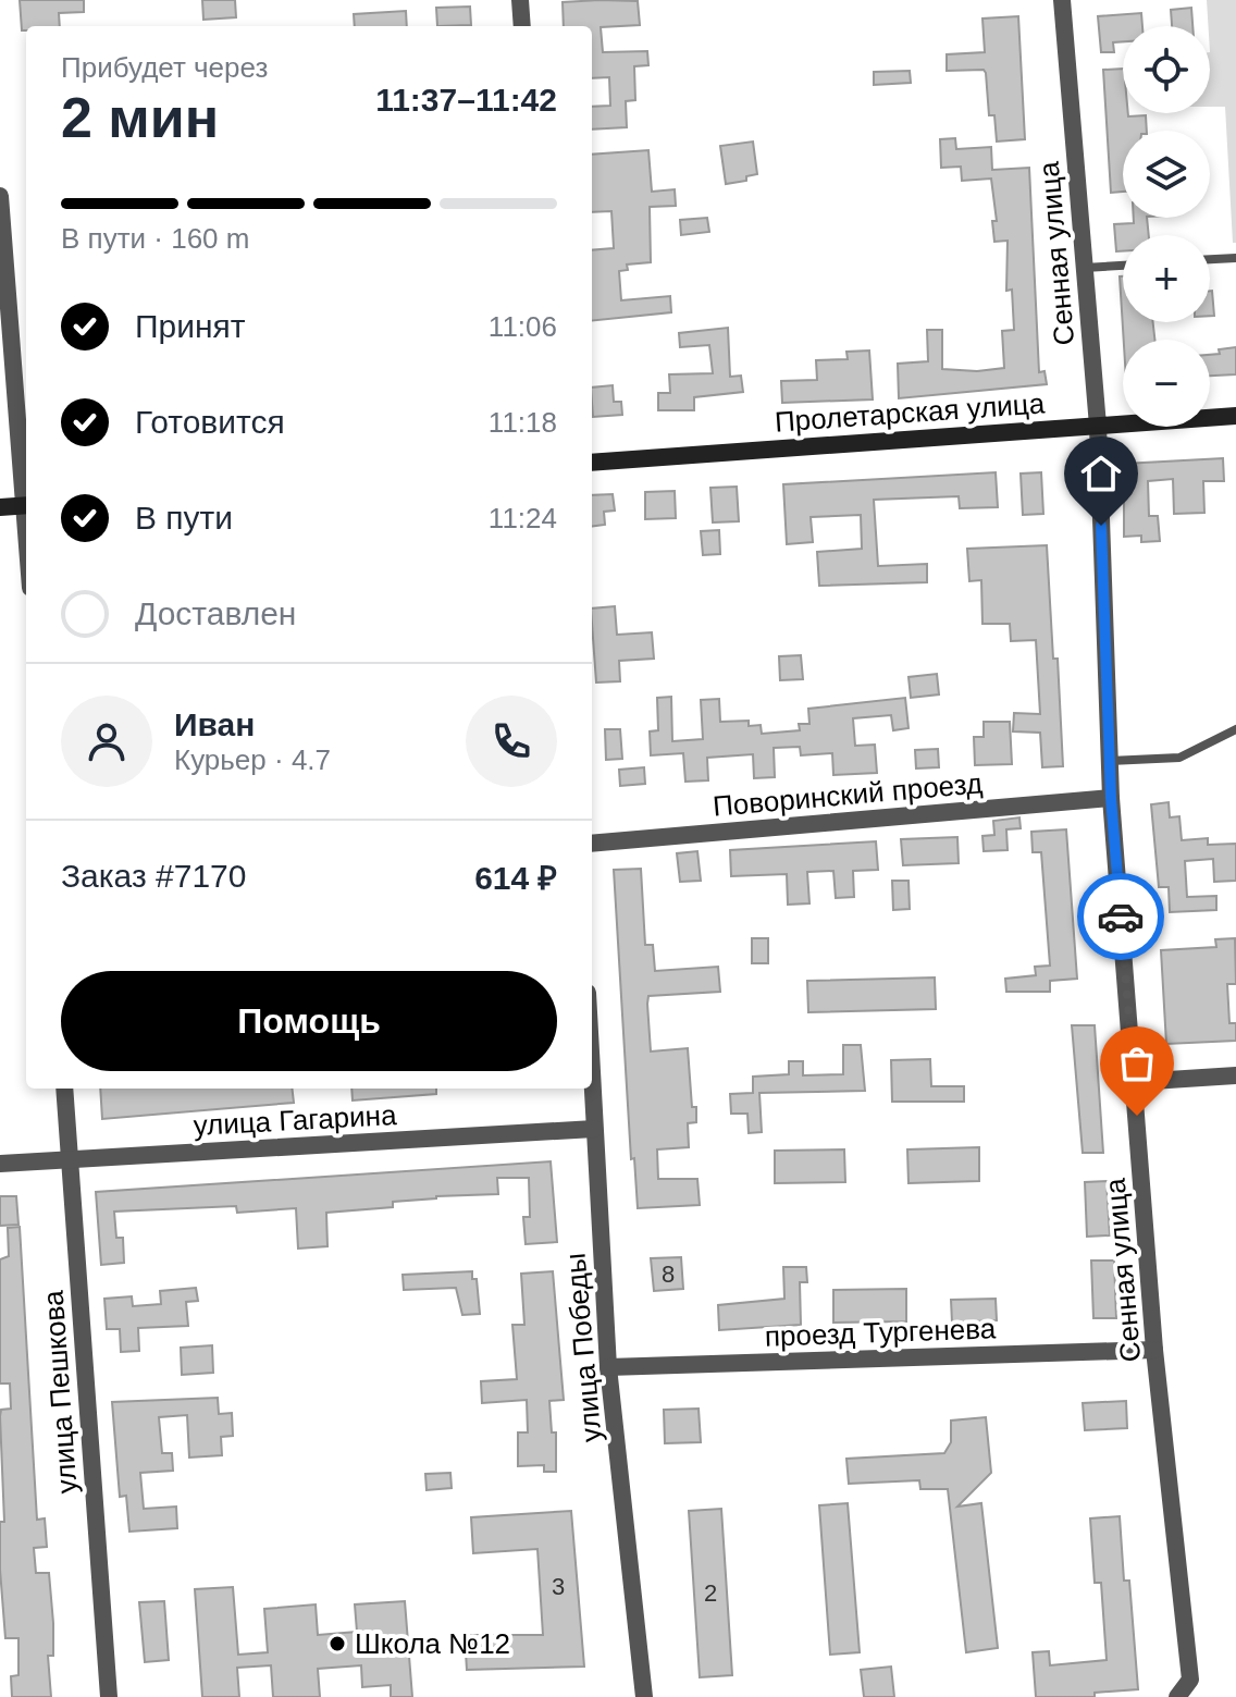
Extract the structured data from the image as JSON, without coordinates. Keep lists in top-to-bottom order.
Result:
{
  "streets": {
    "street": [
      "Сенная улица",
      "Пролетарская улица",
      "Поворинский проезд",
      "улица Гагарина",
      "проезд Тургенева",
      "улица Победы",
      "улица Пешкова"
    ]
  },
  "crossings": [
    ["Сенная улица", "Пролетарская улица"],
    ["Сенная улица", "Поворинский проезд"],
    ["Сенная улица", "проезд Тургенева"],
    ["улица Гагарина", "улица Победы"],
    ["улица Гагарина", "улица Пешкова"],
    ["проезд Тургенева", "улица Победы"]
  ],
  "places": ["Школа №12"],
  "house_numbers": ["8", "3", "2"],
  "page": {
    "map_buttons": ["+", "−"],
    "heading": ["2 мин", "Прибудет через", "11:37–11:42"],
    "panel": [
      "Иван",
      "Курьер · 4.7",
      "Заказ #7170",
      "614 ₽"
    ],
    "bar": "В пути · 160 m",
    "list": [
      ["Принят", "11:06"],
      ["Готовится", "11:18"],
      ["В пути", "11:24"],
      "Доставлен"
    ],
    "buttons": "Помощь"
  }
}
